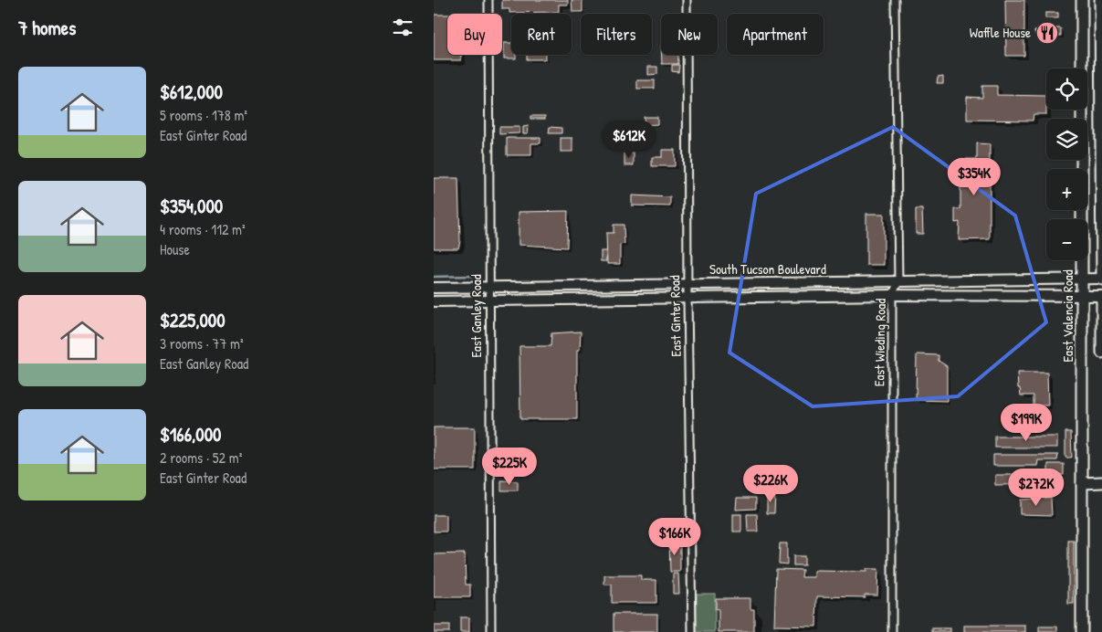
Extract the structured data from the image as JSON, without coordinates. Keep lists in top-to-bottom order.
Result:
{
  "streets": {
    "main road": ["South Tucson Boulevard", "East Valencia Road"],
    "street": ["East Ganley Road", "East Ginter Road", "East Wieding Road"]
  },
  "crossings": [
    ["South Tucson Boulevard", "East Ganley Road"],
    ["South Tucson Boulevard", "East Ginter Road"],
    ["South Tucson Boulevard", "East Valencia Road"],
    ["South Tucson Boulevard", "East Wieding Road"]
  ],
  "places": {
    "restaurant": ["Waffle House"]
  },
  "page": {
    "heading": "7 homes",
    "chip": [
      "Buy",
      "Rent",
      "Filters",
      "New",
      "Apartment"
    ],
    "list": [
      {
        "name": "$612,000",
        "note": "5 rooms · 178 m² · East Ginter Road"
      },
      {
        "name": "$354,000",
        "note": "4 rooms · 112 m² · House"
      },
      {
        "name": "$225,000",
        "note": "3 rooms · 77 m² · East Ganley Road"
      },
      {
        "name": "$166,000",
        "note": "2 rooms · 52 m² · East Ginter Road"
      }
    ],
    "map_buttons": ["+", "−"],
    "price": [
      "$612K",
      "$354K",
      "$199K",
      "$225K",
      "$226K",
      "$272K",
      "$166K"
    ]
  }
}
